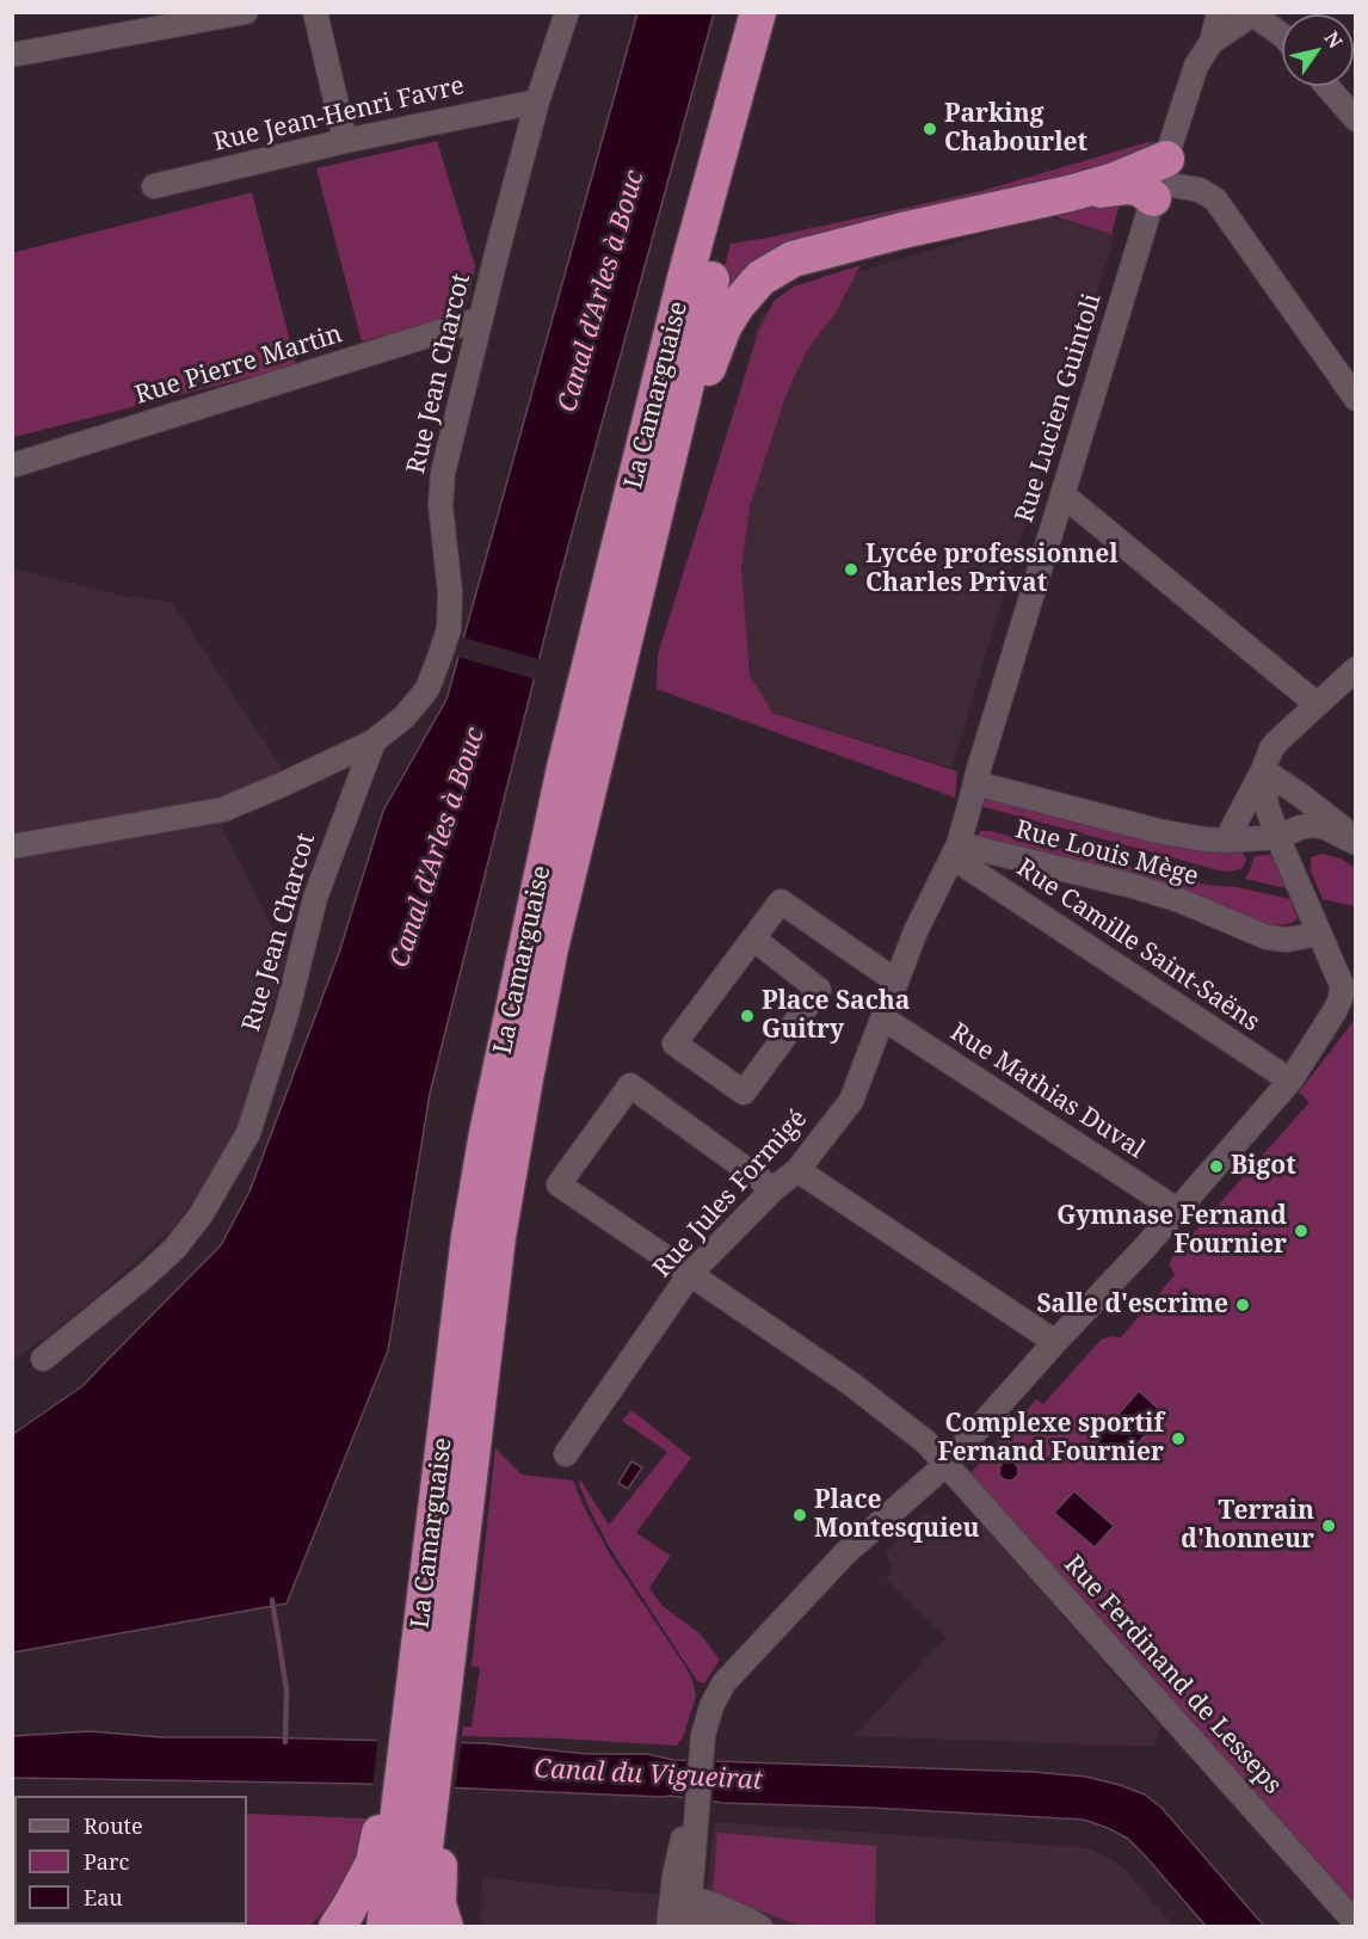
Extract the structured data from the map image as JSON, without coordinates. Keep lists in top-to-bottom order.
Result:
{
  "streets": {
    "highway": ["La Camarguaise"],
    "street": [
      "Rue Jean-Henri Favre",
      "Rue Pierre Martin",
      "Rue Jean Charcot",
      "Rue Lucien Guintoli",
      "Rue Louis Mège",
      "Rue Camille Saint-Saëns",
      "Rue Mathias Duval",
      "Rue Jules Formigé",
      "Rue Ferdinand de Lesseps"
    ]
  },
  "crossings": [
    ["Rue Jean-Henri Favre", "Rue Jean Charcot"],
    ["Rue Pierre Martin", "Rue Jean Charcot"],
    ["Rue Lucien Guintoli", "Rue Jules Formigé"],
    ["Rue Louis Mège", "Rue Camille Saint-Saëns"],
    ["Rue Louis Mège", "Rue Jules Formigé"],
    ["Rue Camille Saint-Saëns", "Rue Jules Formigé"],
    ["Rue Mathias Duval", "Rue Jules Formigé"],
    ["Rue Jules Formigé", "Rue Ferdinand de Lesseps"]
  ],
  "water": ["Canal d'Arles à Bouc", "Canal du Vigueirat"],
  "places": [
    "Parking Chabourlet",
    "Lycée professionnel Charles Privat",
    "Place Sacha Guitry",
    "Bigot",
    "Gymnase Fernand Fournier",
    "Salle d'escrime",
    "Complexe sportif Fernand Fournier",
    "Place Montesquieu",
    "Terrain d'honneur"
  ],
  "legend": ["Route", "Parc", "Eau"],
  "north": "top right"
}
